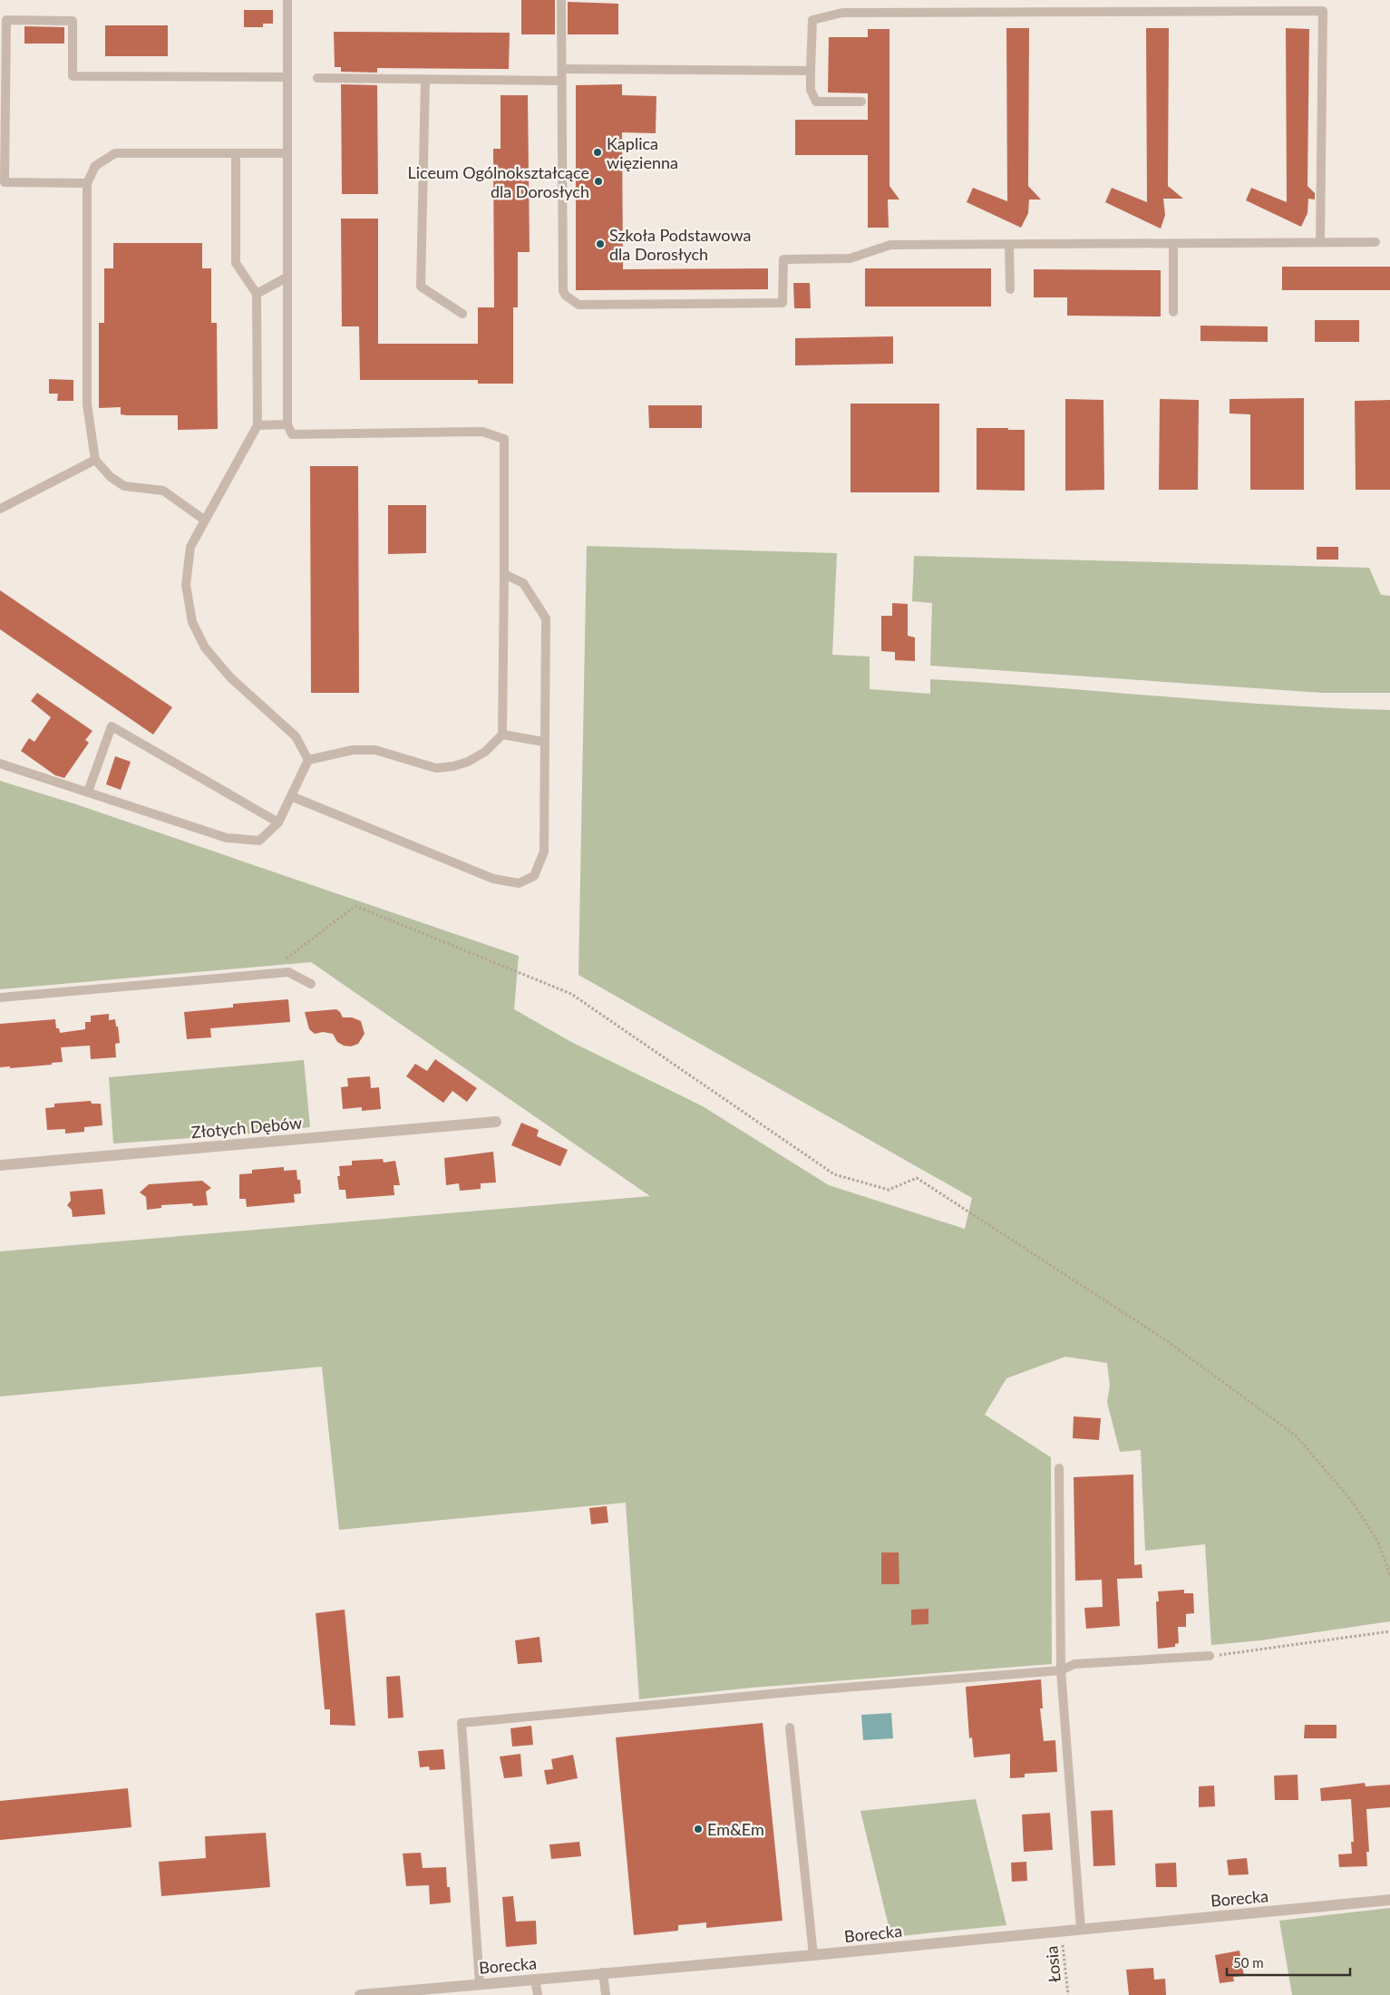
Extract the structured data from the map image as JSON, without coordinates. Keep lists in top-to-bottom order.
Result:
{
  "streets": {
    "street": ["Złotych Dębów", "Borecka"],
    "path": ["Łosia"]
  },
  "crossings": [
    ["Borecka", "Łosia"]
  ],
  "places": [
    "Kaplica więzienna",
    "Liceum Ogólnokształcące dla Dorosłych",
    "Szkoła Podstawowa dla Dorosłych",
    "Em&Em"
  ],
  "scale_bar": "50 m"
}
